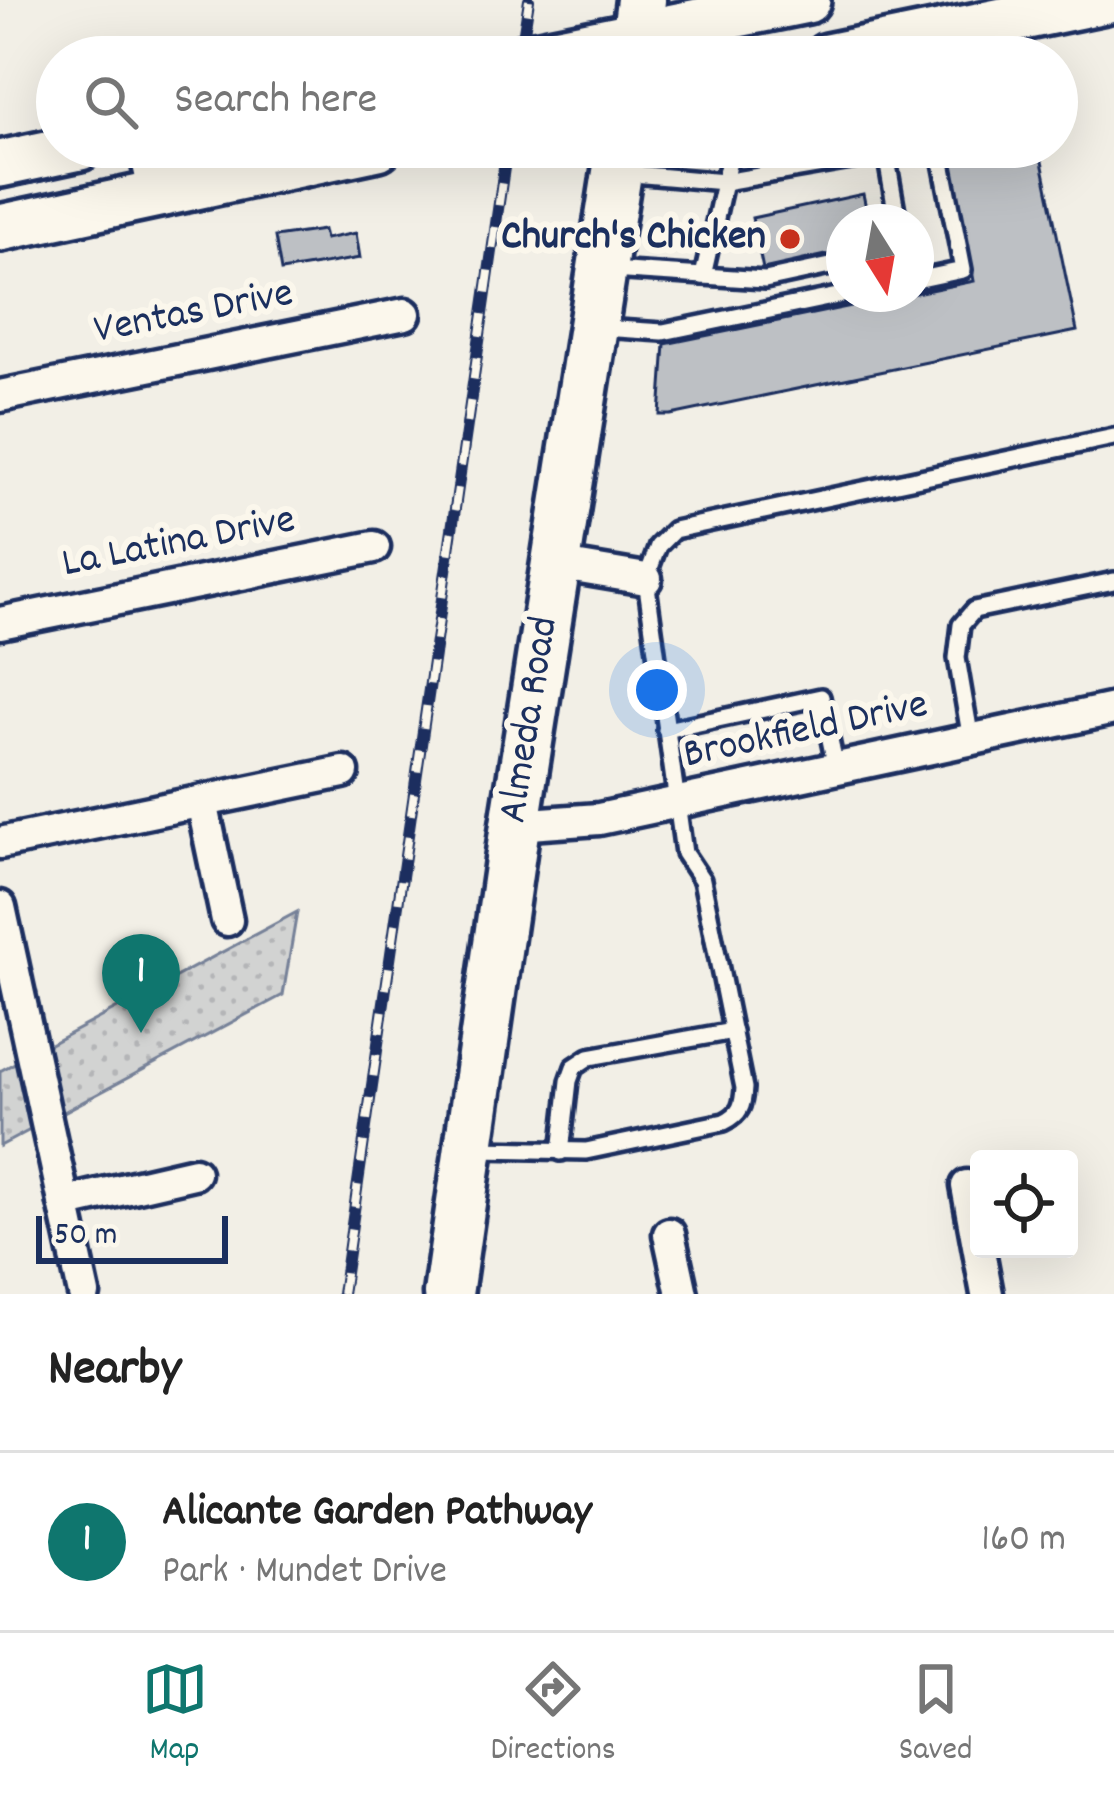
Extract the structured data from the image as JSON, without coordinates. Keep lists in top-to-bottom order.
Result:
{
  "streets": {
    "main road": ["Almeda Road"],
    "street": ["Ventas Drive", "La Latina Drive", "Brookfield Drive"]
  },
  "crossings": [
    ["Almeda Road", "Brookfield Drive"]
  ],
  "places": ["Church's Chicken"],
  "scale_bar": "50 m",
  "north": "bottom",
  "page": {
    "search": "Search here",
    "pins": "1",
    "scale": "50 m",
    "heading": "Nearby",
    "list": [
      {
        "mark": "1",
        "name": "Alicante Garden Pathway",
        "note": "Park · Mundet Drive",
        "value": "160 m"
      }
    ],
    "nav": ["Map", "Directions", "Saved"]
  }
}
